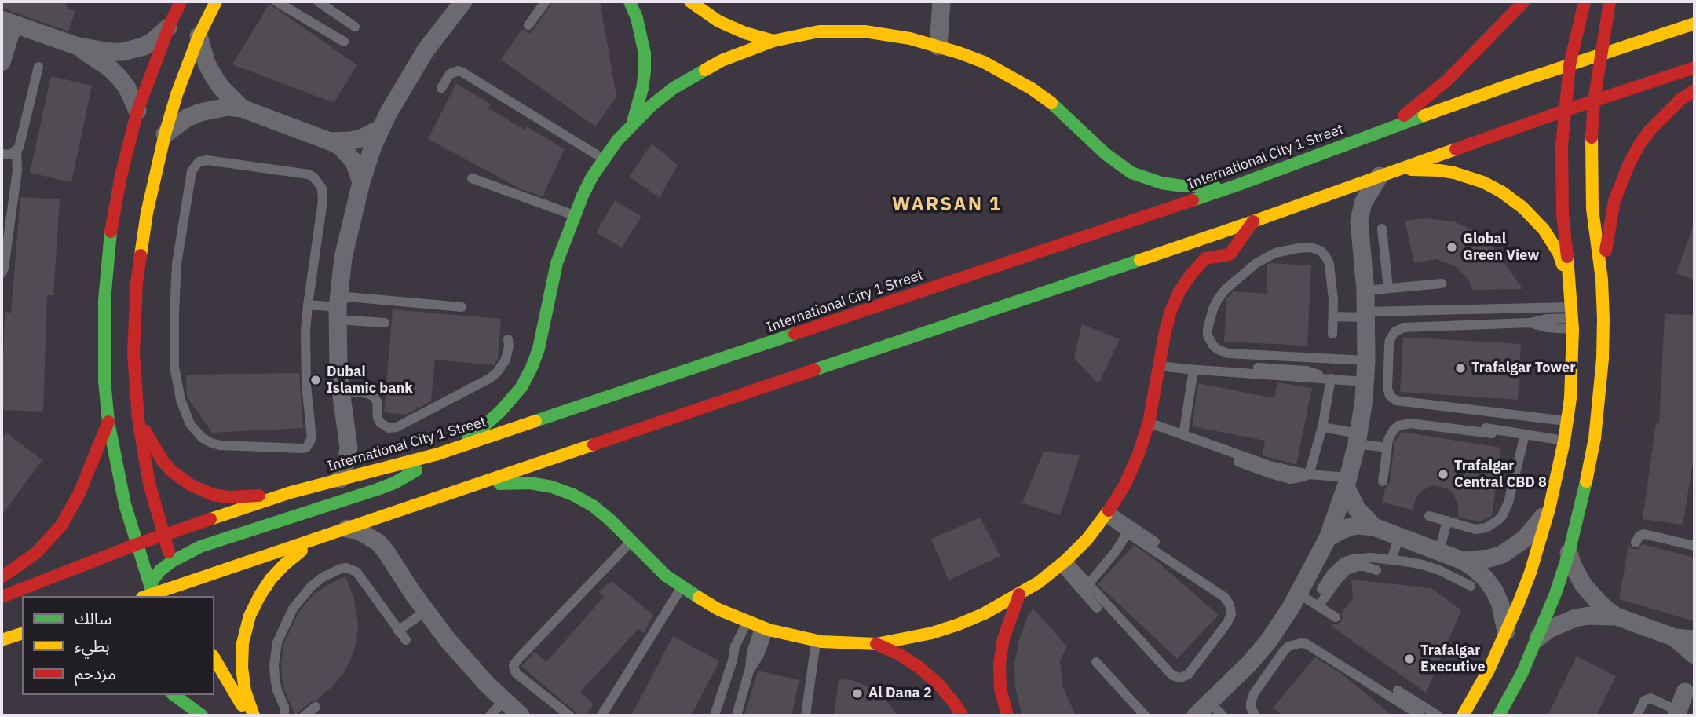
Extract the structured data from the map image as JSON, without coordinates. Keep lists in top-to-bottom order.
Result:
{
  "streets": {
    "street": ["International City 1 Street"]
  },
  "districts": ["WARSAN 1"],
  "places": [
    "Global Green View",
    "Trafalgar Tower",
    "Dubai Islamic bank",
    "Trafalgar Central CBD 8",
    "Trafalgar Executive",
    "Al Dana 2"
  ],
  "legend": ["سالك", "بطيء", "مزدحم"]
}
